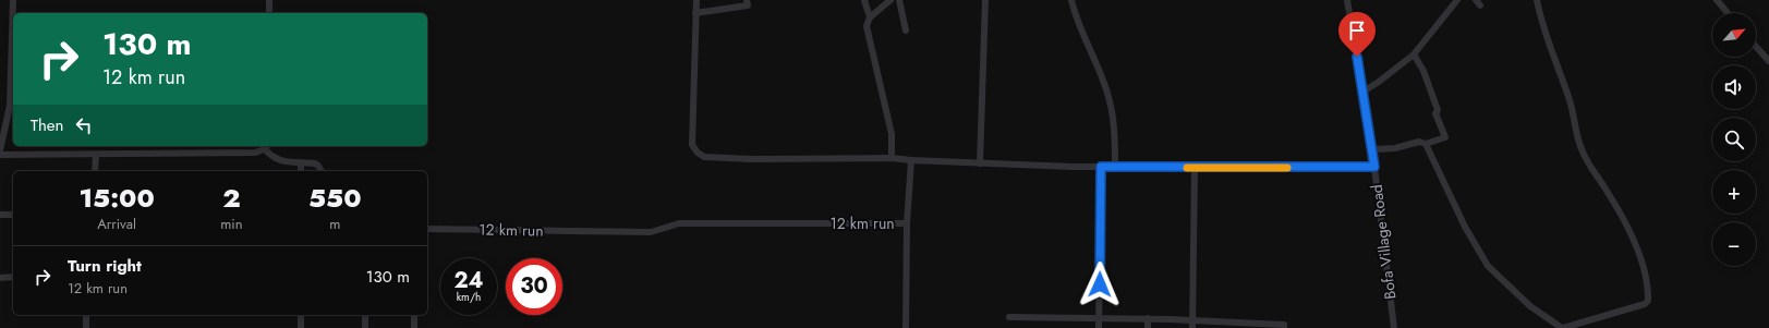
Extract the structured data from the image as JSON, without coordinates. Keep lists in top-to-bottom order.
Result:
{
  "streets": {
    "street": ["12 km run", "Bofa Village Road"]
  },
  "north": "top right",
  "page": {
    "map_buttons": ["+", "−"],
    "turn": ["130 m", "12 km run"],
    "then": "Then",
    "eta": [
      "15:00",
      "Arrival",
      "2",
      "min",
      "550",
      "m"
    ],
    "list": [
      {
        "name": "Turn right",
        "note": "12 km run",
        "value": "130 m"
      }
    ],
    "speed": "24 km/h",
    "limit": "30"
  }
}
